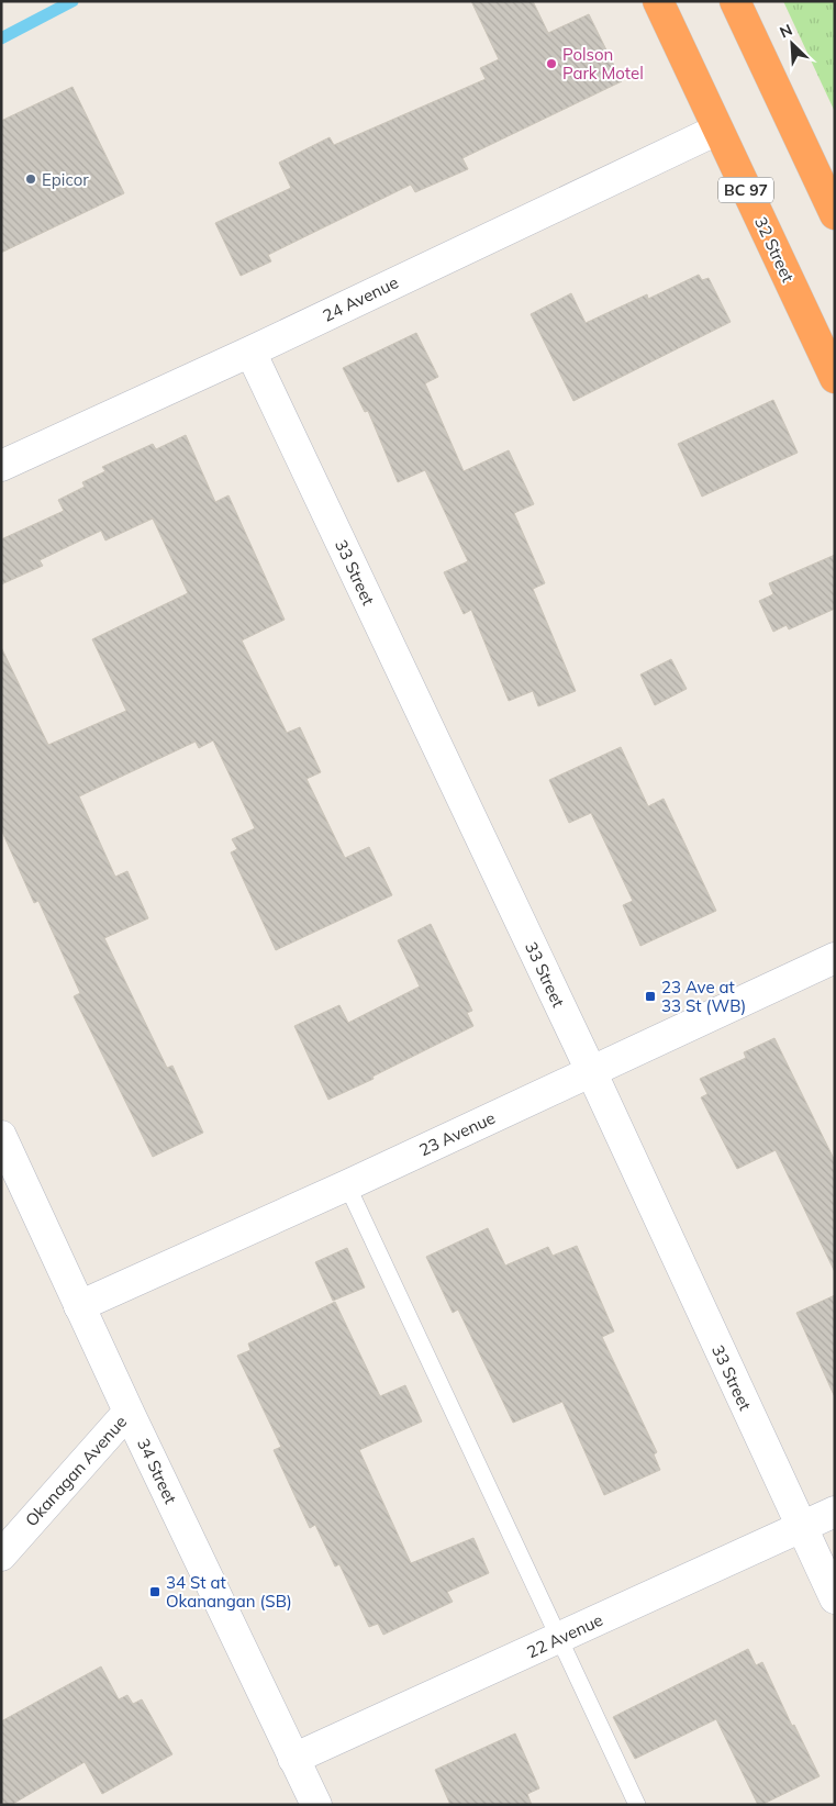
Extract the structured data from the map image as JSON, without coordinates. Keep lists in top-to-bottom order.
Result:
{
  "streets": {
    "highway": ["BC 97", "32 Street"],
    "street": [
      "24 Avenue",
      "33 Street",
      "23 Avenue",
      "Okanagan Avenue",
      "34 Street",
      "22 Avenue"
    ]
  },
  "crossings": [
    ["32 Street", "24 Avenue"],
    ["24 Avenue", "33 Street"],
    ["33 Street", "23 Avenue"],
    ["33 Street", "22 Avenue"],
    ["23 Avenue", "34 Street"],
    ["Okanagan Avenue", "34 Street"],
    ["34 Street", "22 Avenue"]
  ],
  "places": {
    "other": ["Polson Park Motel", "Epicor"],
    "transit": ["23 Ave at 33 St (WB)", "34 St at Okanangan (SB)"]
  },
  "north": "top left"
}
